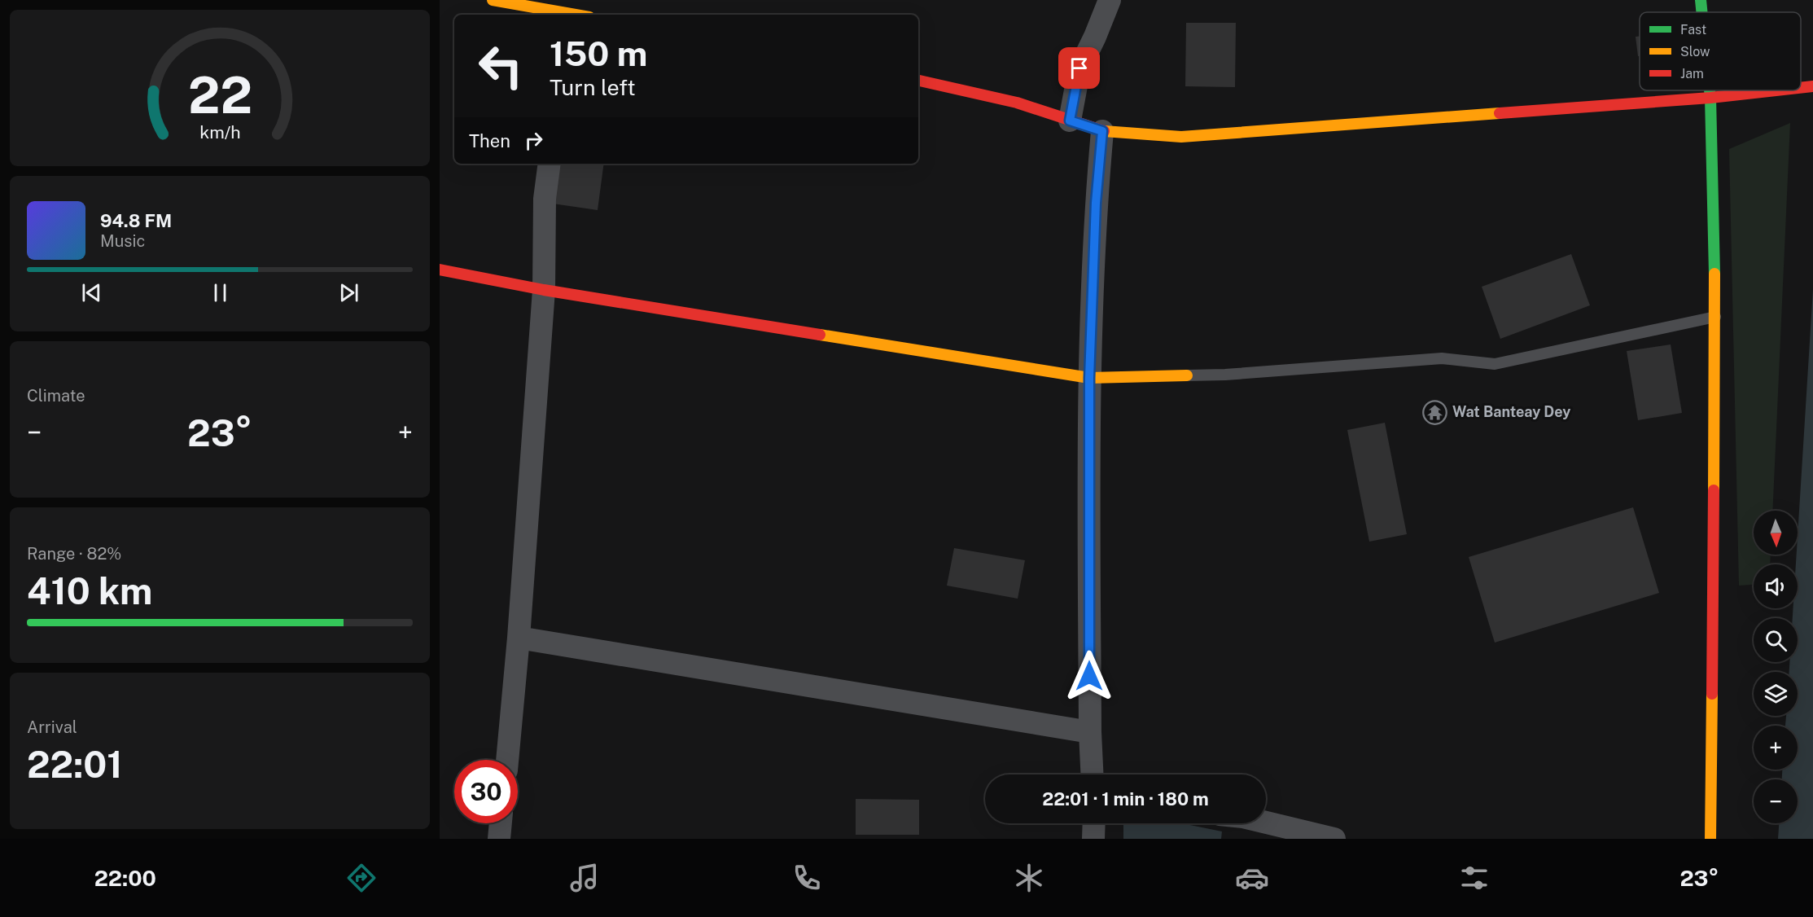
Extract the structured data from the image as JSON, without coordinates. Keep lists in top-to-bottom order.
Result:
{
  "places": {
    "temple": ["Wat Banteay Dey"]
  },
  "legend": ["Fast", "Slow", "Jam"],
  "north": "bottom",
  "page": {
    "turn": ["150 m", "Turn left"],
    "then": "Then",
    "song": ["94.8 FM", "Music"],
    "tile": [
      "Climate",
      ["Range · 82%", "410 km"],
      ["Arrival", "22:01"]
    ],
    "heat": ["−", "23°", "+"],
    "map_buttons": ["+", "−"],
    "limit": "30",
    "trip": "22:01 · 1 min · 180 m",
    "tabs": ["22:00", "23°"],
    "gauge": ["22", "km/h"]
  }
}
